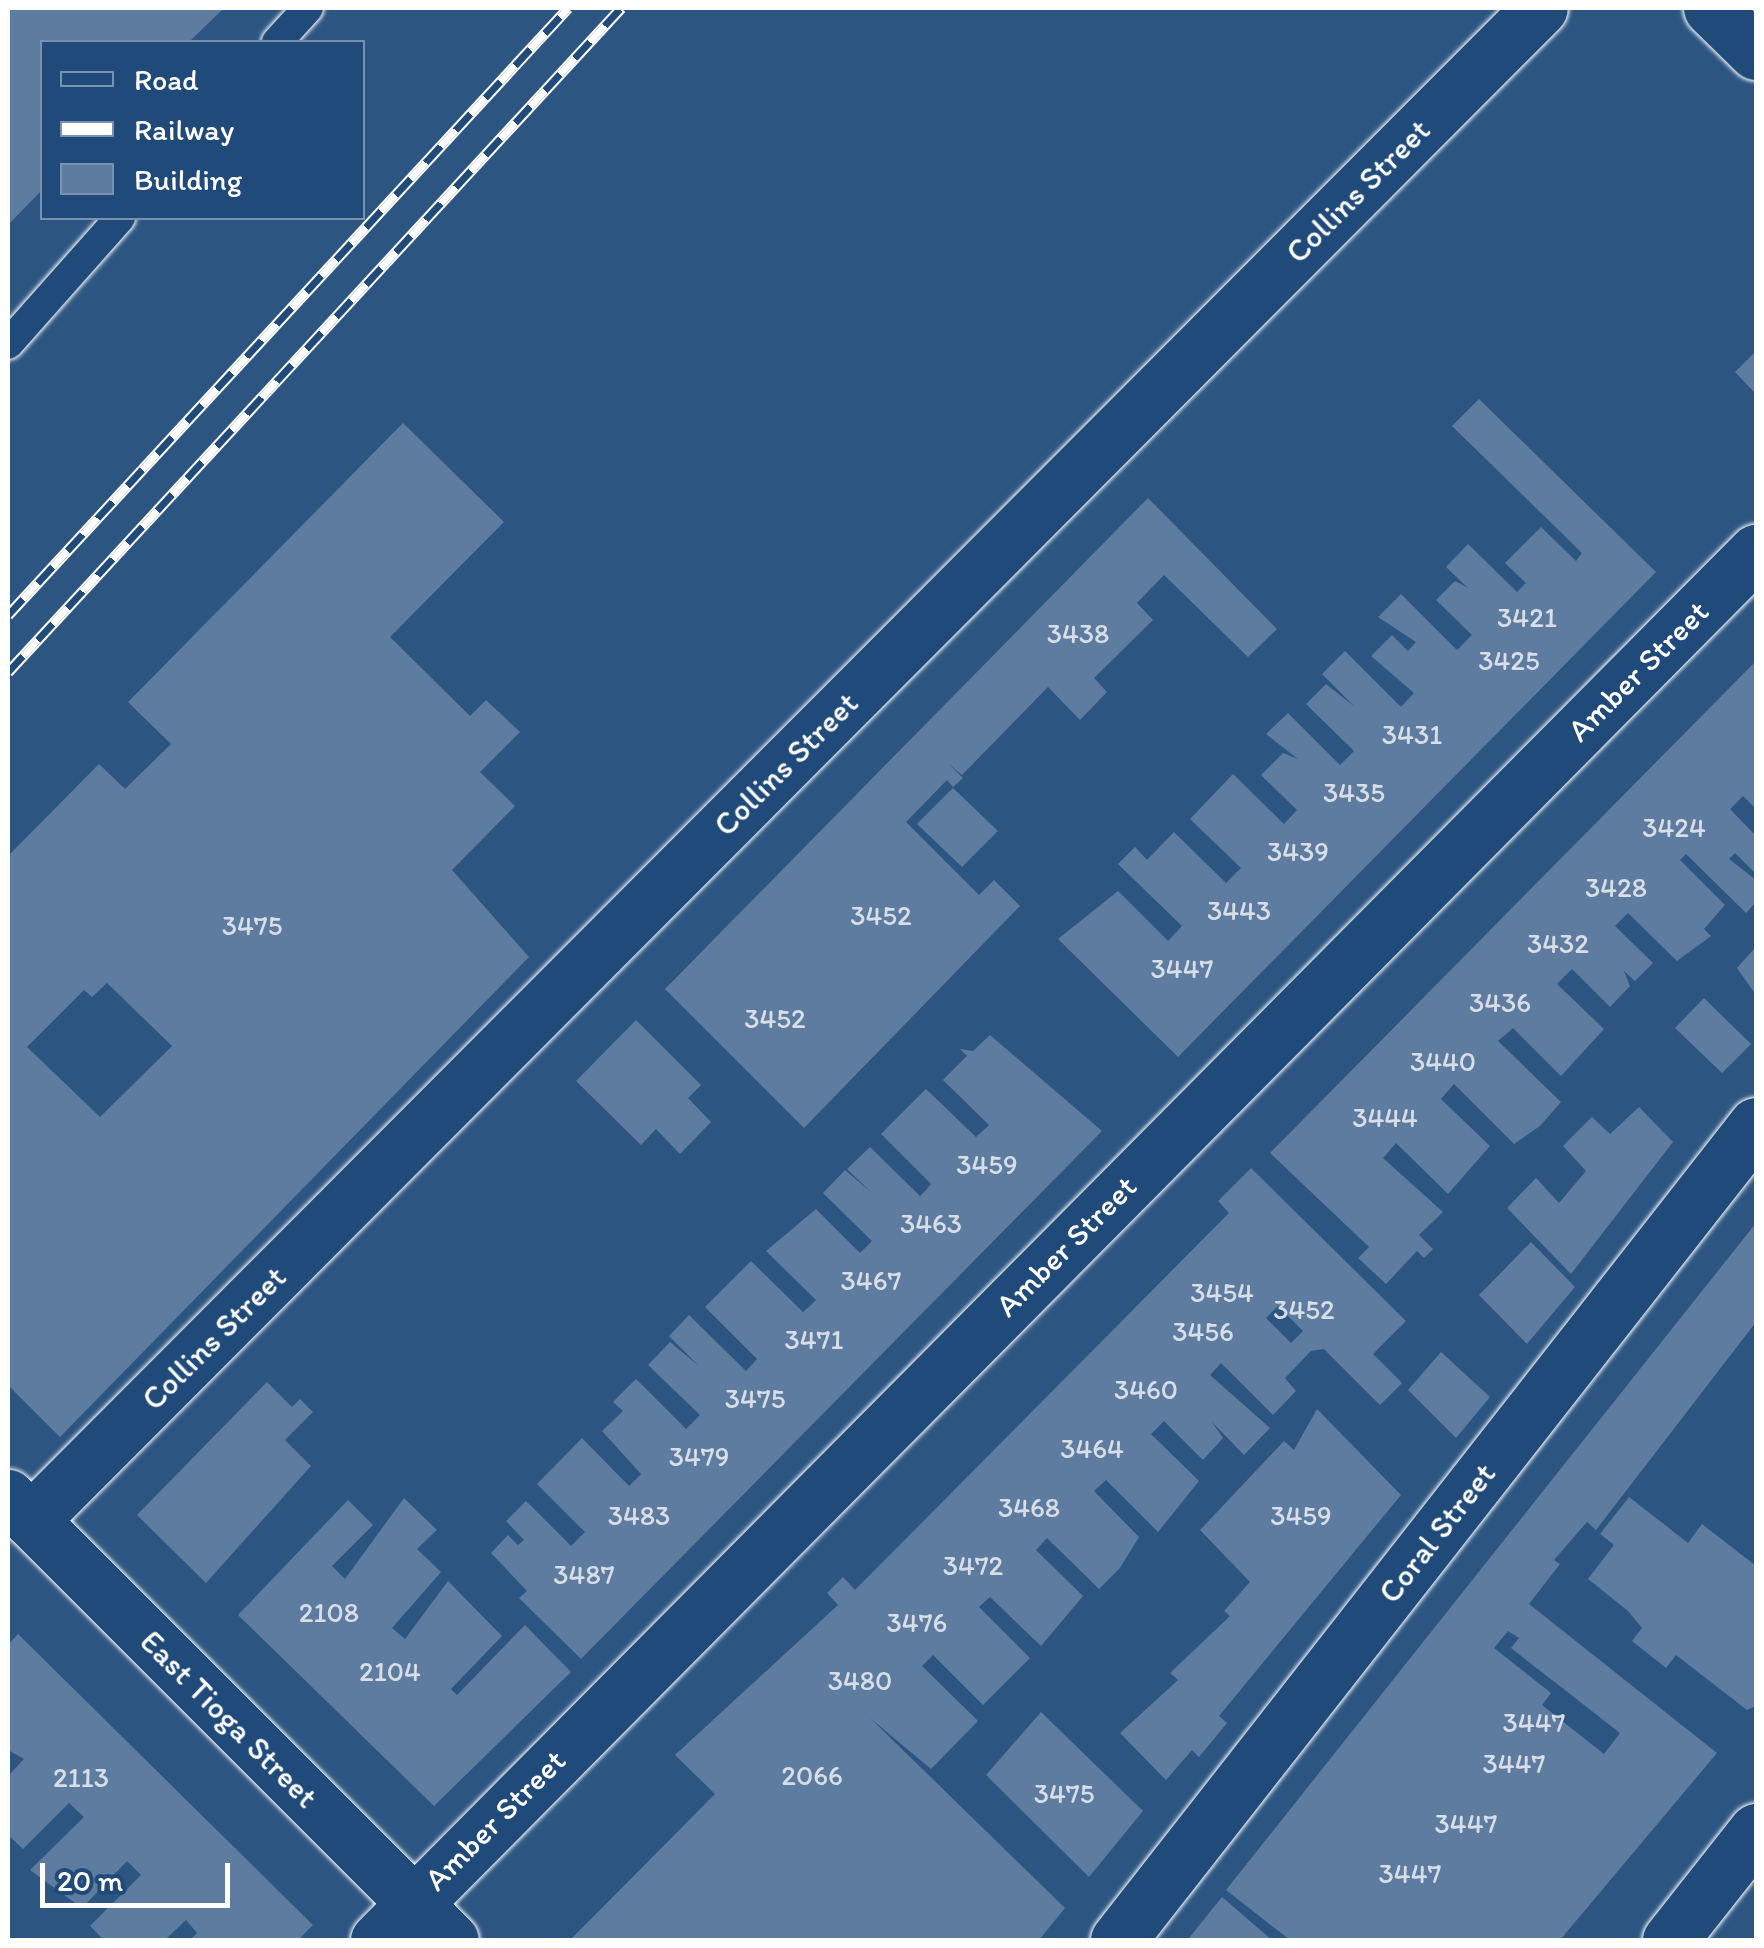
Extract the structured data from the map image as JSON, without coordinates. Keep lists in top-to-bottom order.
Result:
{
  "streets": {
    "street": [
      "Collins Street",
      "Amber Street",
      "Coral Street",
      "East Tioga Street"
    ]
  },
  "crossings": [
    ["Collins Street", "East Tioga Street"],
    ["Amber Street", "East Tioga Street"]
  ],
  "house_numbers": [
    "3421",
    "3438",
    "3425",
    "3431",
    "3435",
    "3424",
    "3439",
    "3428",
    "3443",
    "3452",
    "3475",
    "3432",
    "3447",
    "3436",
    "3452",
    "3440",
    "3444",
    "3459",
    "3463",
    "3467",
    "3454",
    "3452",
    "3456",
    "3471",
    "3460",
    "3475",
    "3464",
    "3479",
    "3468",
    "3483",
    "3459",
    "3472",
    "3487",
    "2108",
    "3476",
    "2104",
    "3480",
    "3447",
    "3447",
    "2066",
    "2113",
    "3475",
    "3447",
    "3447"
  ],
  "legend": ["Road", "Railway", "Building"],
  "scale_bar": "20 m"
}
